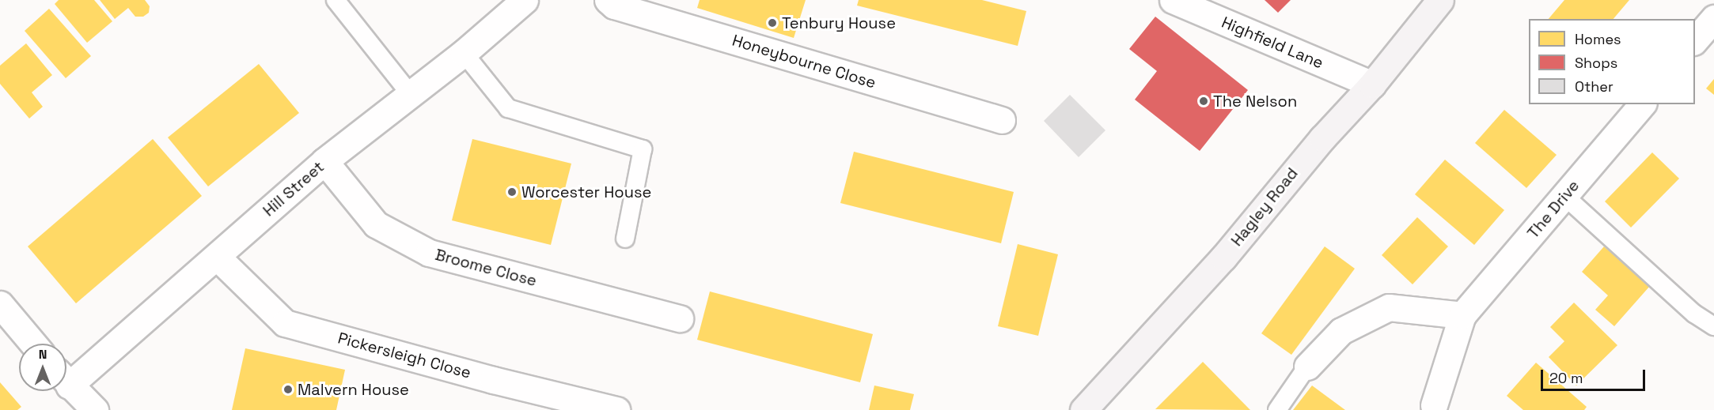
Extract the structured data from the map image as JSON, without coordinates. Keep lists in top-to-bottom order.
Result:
{
  "streets": {
    "main road": ["Hagley Road"],
    "street": [
      "Highfield Lane",
      "Honeybourne Close",
      "Hill Street",
      "The Drive",
      "Broome Close",
      "Pickersleigh Close"
    ]
  },
  "crossings": [
    ["Highfield Lane", "Hagley Road"],
    ["Hill Street", "Broome Close"],
    ["Hill Street", "Pickersleigh Close"]
  ],
  "places": [
    "Tenbury House",
    "The Nelson",
    "Worcester House",
    "Malvern House"
  ],
  "legend": ["Homes", "Shops", "Other"],
  "scale_bar": "20 m",
  "north": "top"
}
